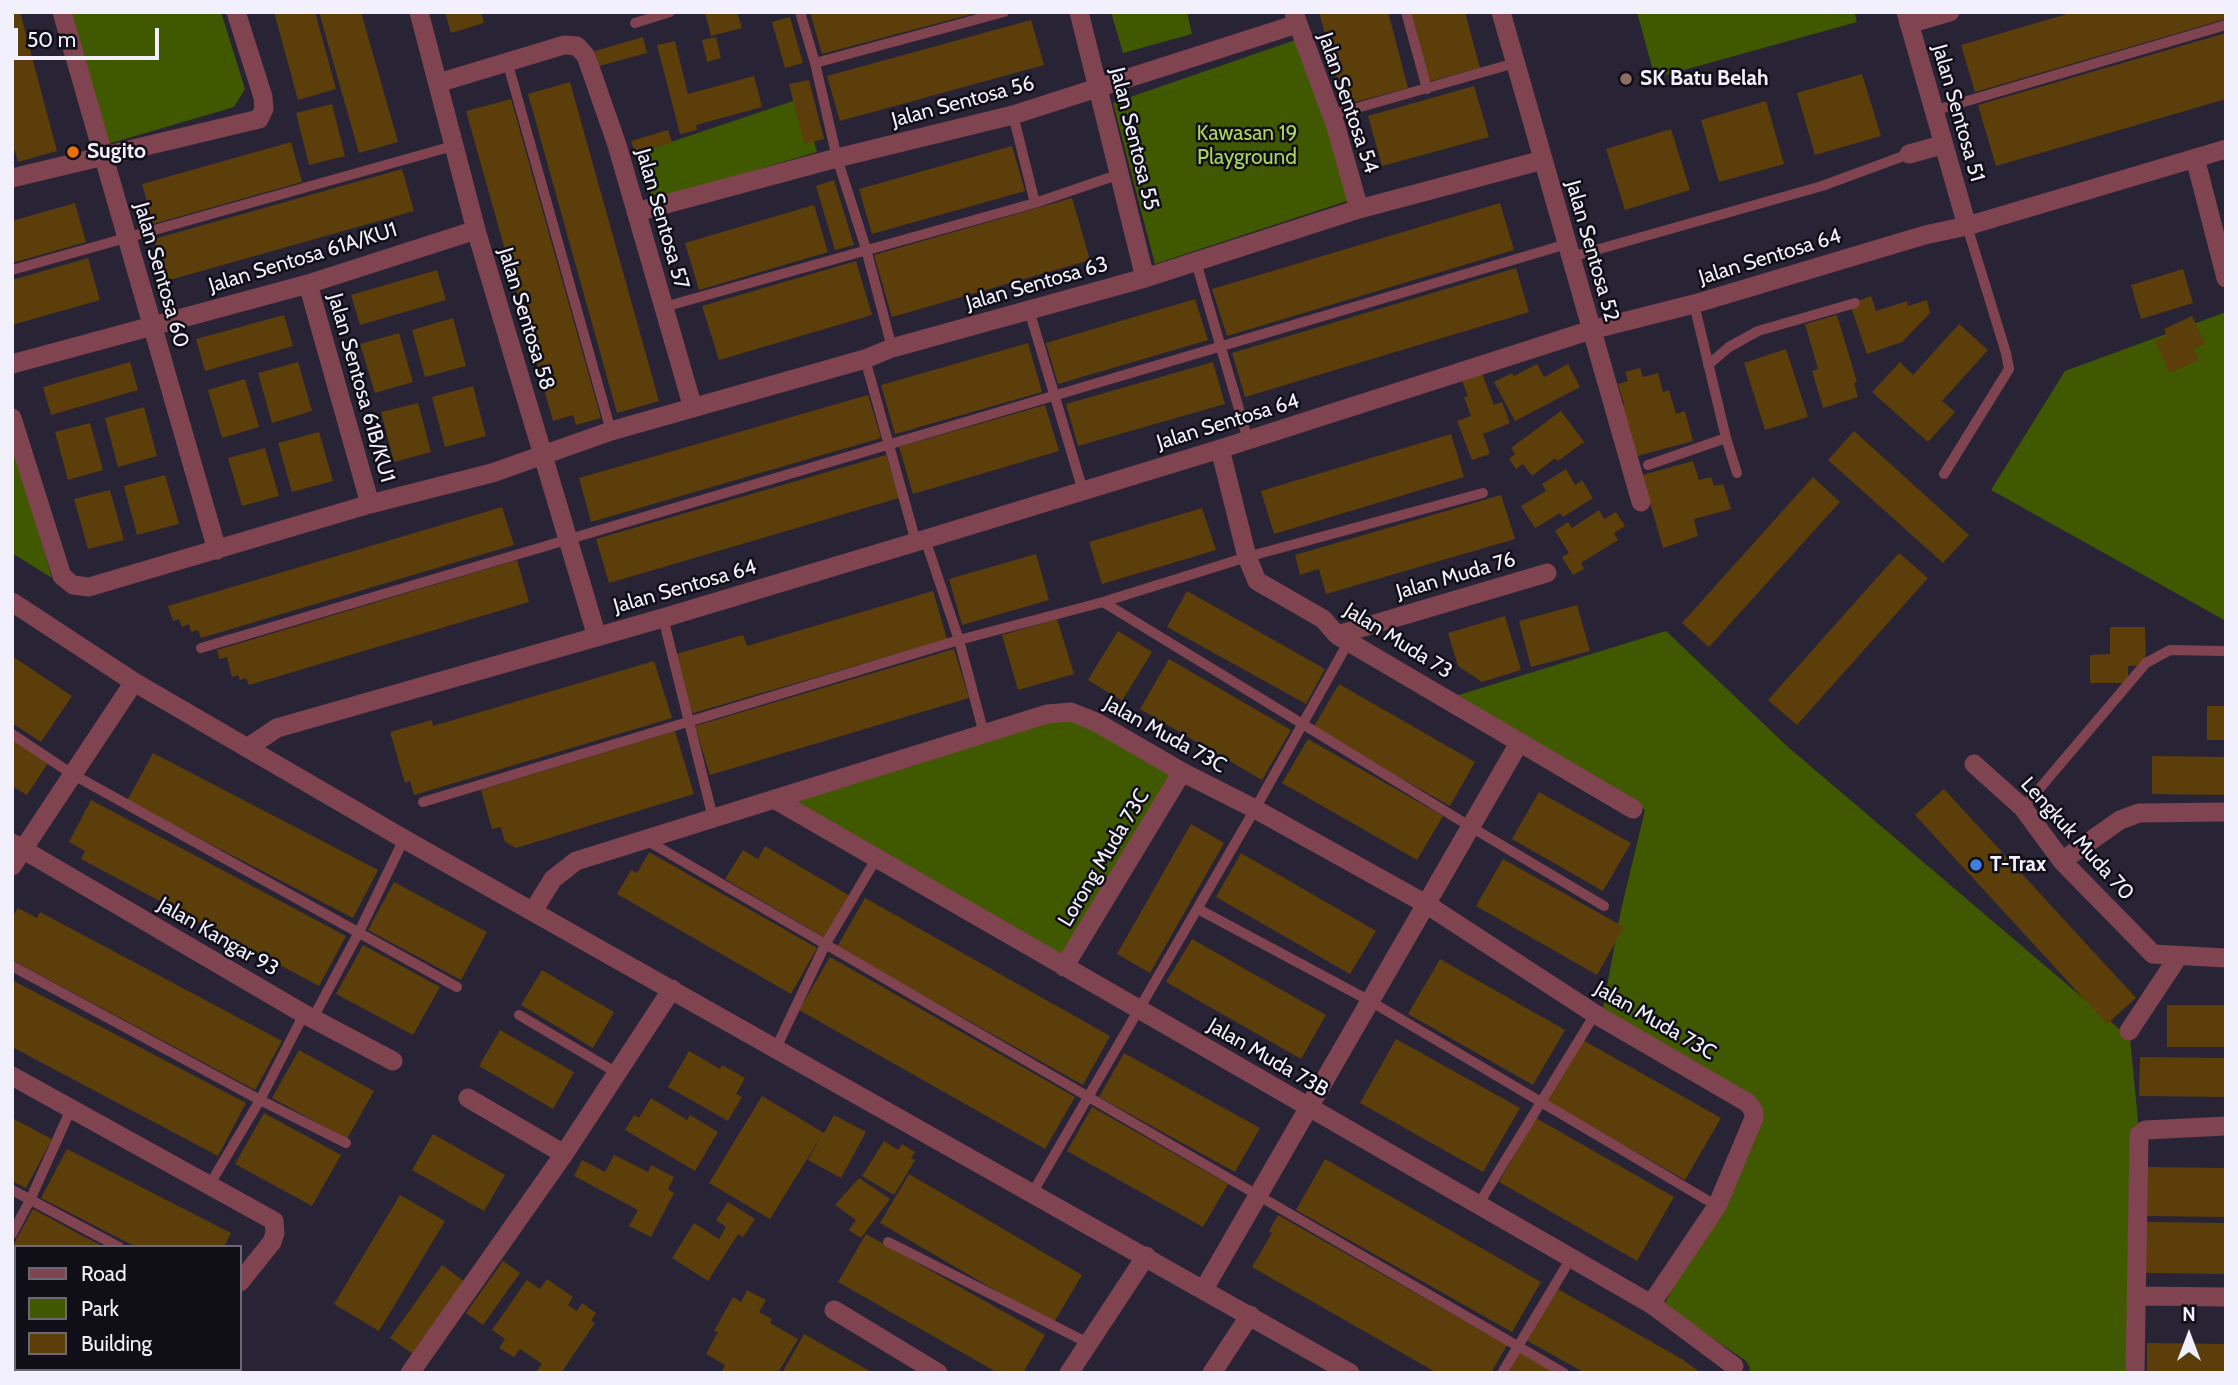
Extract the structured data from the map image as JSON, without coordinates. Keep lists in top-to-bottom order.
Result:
{
  "streets": {
    "street": [
      "Jalan Sentosa 56",
      "Jalan Sentosa 54",
      "Jalan Sentosa 51",
      "Jalan Sentosa 55",
      "Jalan Sentosa 57",
      "Jalan Sentosa 52",
      "Jalan Sentosa 64",
      "Jalan Sentosa 61A/KU1",
      "Jalan Sentosa 60",
      "Jalan Sentosa 63",
      "Jalan Sentosa 58",
      "Jalan Sentosa 61B/KU1",
      "Jalan Muda 76",
      "Jalan Muda 73",
      "Jalan Muda 73C",
      "Lengkuk Muda 70",
      "Lorong Muda 73C",
      "Jalan Kangar 93",
      "Jalan Muda 73B"
    ]
  },
  "crossings": [
    ["Jalan Sentosa 56", "Jalan Sentosa 54"],
    ["Jalan Sentosa 56", "Jalan Sentosa 55"],
    ["Jalan Sentosa 56", "Jalan Sentosa 57"],
    ["Jalan Sentosa 54", "Jalan Sentosa 63"],
    ["Jalan Sentosa 51", "Jalan Sentosa 64"],
    ["Jalan Sentosa 55", "Jalan Sentosa 63"],
    ["Jalan Sentosa 57", "Jalan Sentosa 63"],
    ["Jalan Sentosa 52", "Jalan Sentosa 64"],
    ["Jalan Sentosa 52", "Jalan Sentosa 63"],
    ["Jalan Sentosa 64", "Jalan Sentosa 58"],
    ["Jalan Sentosa 64", "Jalan Muda 73"],
    ["Jalan Sentosa 61A/KU1", "Jalan Sentosa 60"],
    ["Jalan Sentosa 61A/KU1", "Jalan Sentosa 58"],
    ["Jalan Sentosa 61A/KU1", "Jalan Sentosa 61B/KU1"],
    ["Jalan Sentosa 60", "Jalan Sentosa 63"],
    ["Jalan Sentosa 63", "Jalan Sentosa 58"],
    ["Jalan Sentosa 63", "Jalan Sentosa 61B/KU1"],
    ["Jalan Muda 76", "Jalan Muda 73"],
    ["Jalan Muda 73C", "Lorong Muda 73C"],
    ["Jalan Muda 73C", "Jalan Muda 73B"],
    ["Lorong Muda 73C", "Jalan Muda 73B"]
  ],
  "parks": ["Kawasan 19 Playground"],
  "places": ["SK Batu Belah", "Sugito", "T-Trax"],
  "legend": ["Road", "Park", "Building"],
  "scale_bar": "50 m",
  "north": "top"
}
